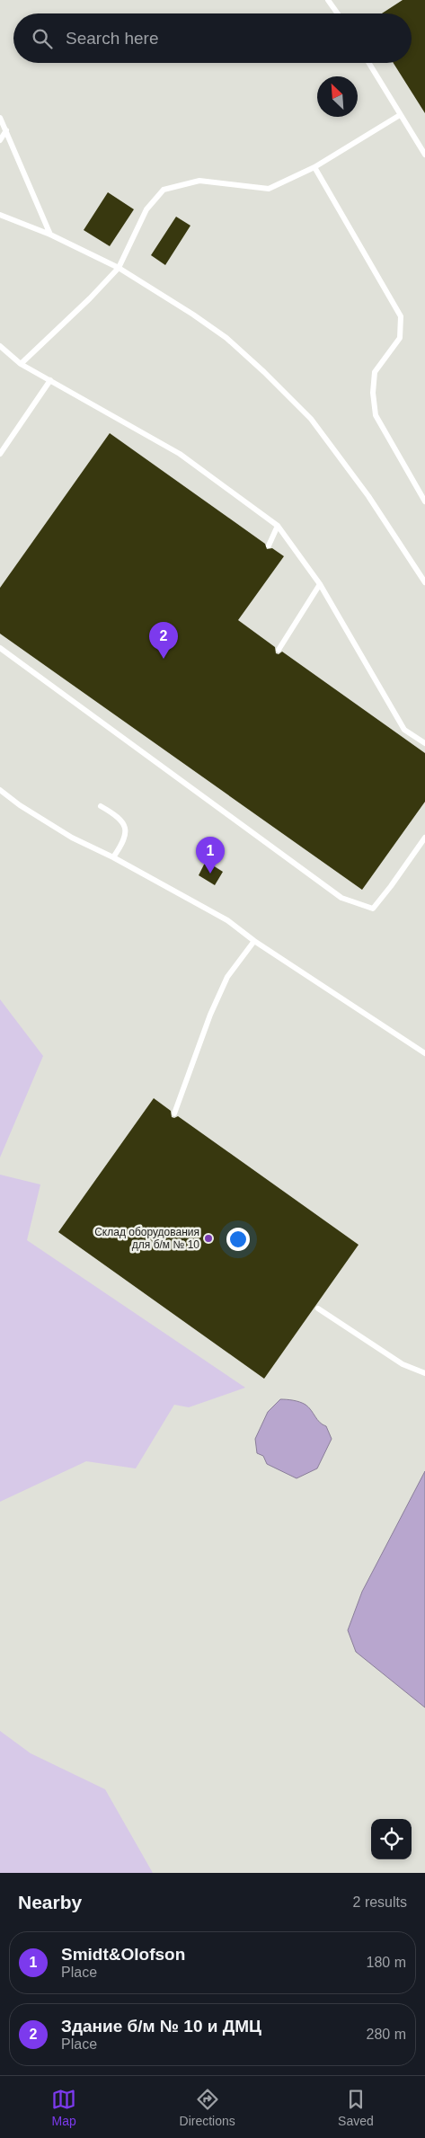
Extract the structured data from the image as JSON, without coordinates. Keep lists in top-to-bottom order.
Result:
{
  "places": ["Склад оборудования для б/м № 10"],
  "north": "top left",
  "page": {
    "search": "Search here",
    "pins": ["2", "1"],
    "heading": ["Nearby", "2 results"],
    "list": [
      {
        "mark": "1",
        "name": "Smidt&Olofson",
        "note": "Place",
        "value": "180 m"
      },
      {
        "mark": "2",
        "name": "Здание б/м № 10 и ДМЦ",
        "note": "Place",
        "value": "280 m"
      }
    ],
    "nav": ["Map", "Directions", "Saved"]
  }
}
